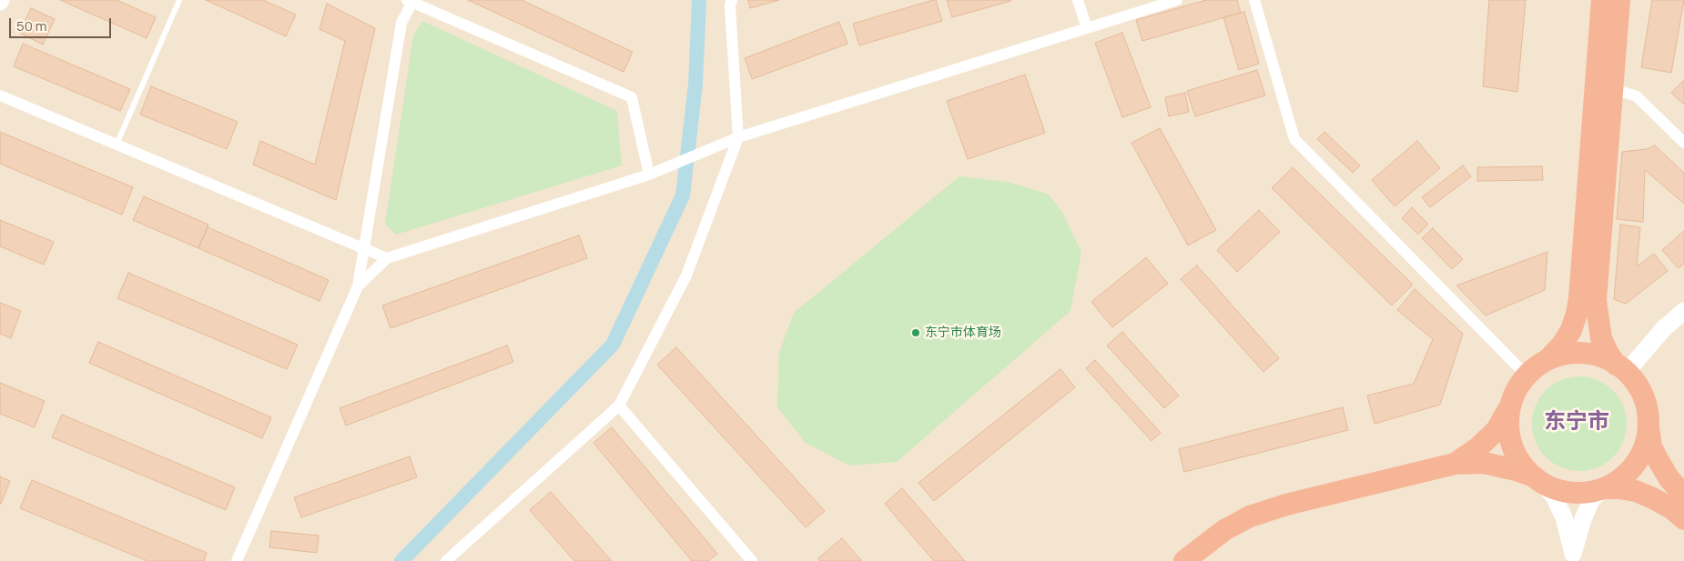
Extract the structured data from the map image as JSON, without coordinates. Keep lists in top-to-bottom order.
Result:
{
  "districts": ["东宁市"],
  "places": ["东宁市体育场"],
  "scale_bar": "50 m"
}
